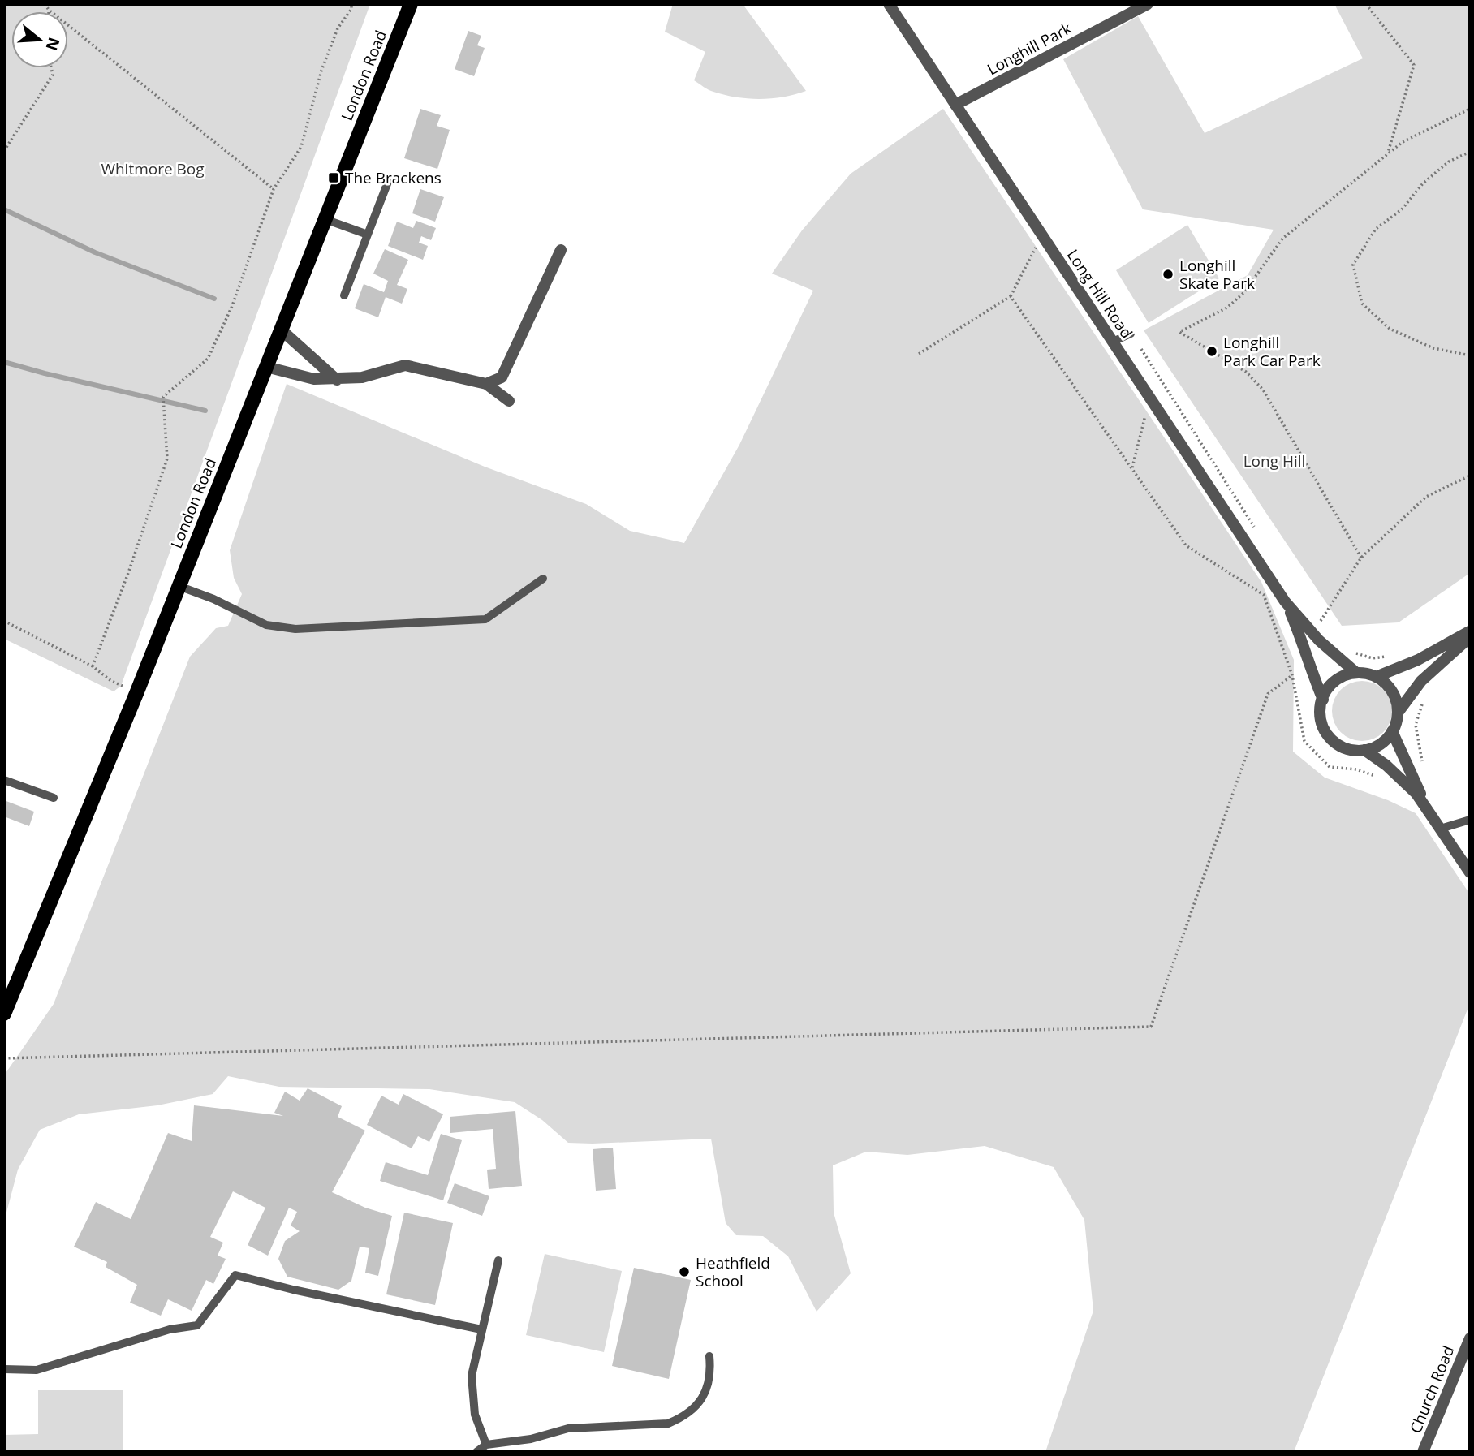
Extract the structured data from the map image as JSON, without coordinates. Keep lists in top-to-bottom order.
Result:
{
  "streets": {
    "main road": ["London Road"],
    "street": ["Longhill Park", "Long Hill Road", "Church Road"]
  },
  "crossings": [
    ["Longhill Park", "Long Hill Road"]
  ],
  "parks": ["Whitmore Bog", "Long Hill"],
  "places": {
    "transit": ["The Brackens"],
    "other": ["Longhill Skate Park", "Longhill Park Car Park", "Heathfield School"]
  },
  "north": "right"
}
